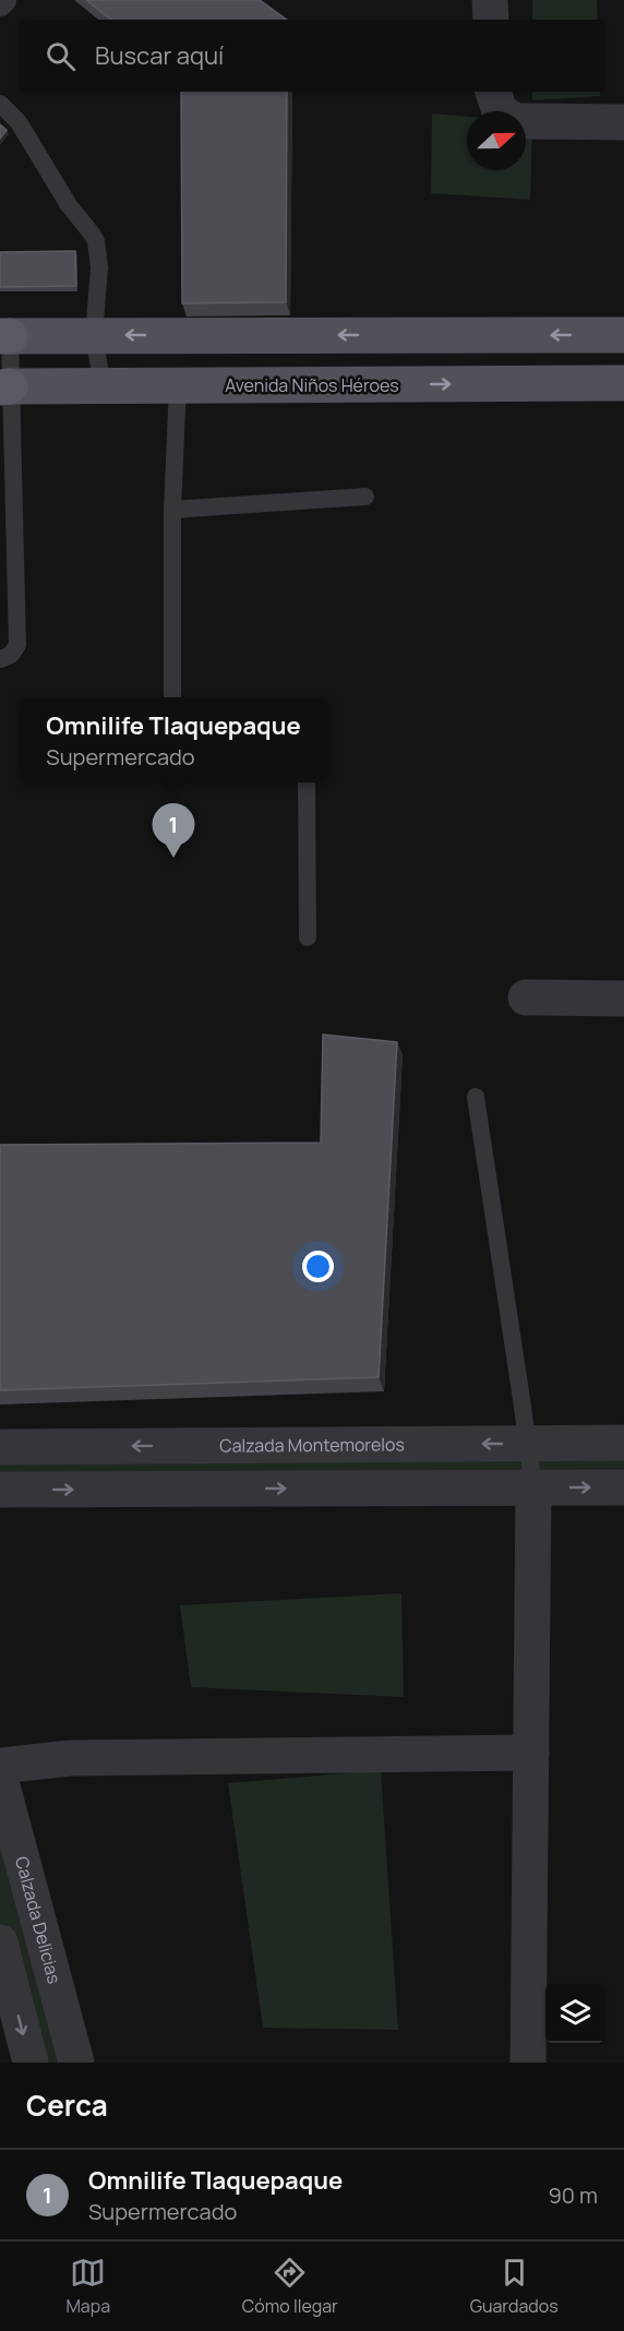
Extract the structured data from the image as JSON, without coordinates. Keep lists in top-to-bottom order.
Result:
{
  "streets": {
    "main road": ["Avenida Niños Héroes"],
    "street": ["Calzada Montemorelos", "Calzada Delicias"]
  },
  "north": "right",
  "page": {
    "search": "Buscar aquí",
    "popup": ["Omnilife Tlaquepaque", "Supermercado"],
    "pins": "1",
    "heading": "Cerca",
    "list": [
      {
        "mark": "1",
        "name": "Omnilife Tlaquepaque",
        "note": "Supermercado",
        "value": "90 m"
      }
    ],
    "nav": ["Mapa", "Cómo llegar", "Guardados"]
  }
}
